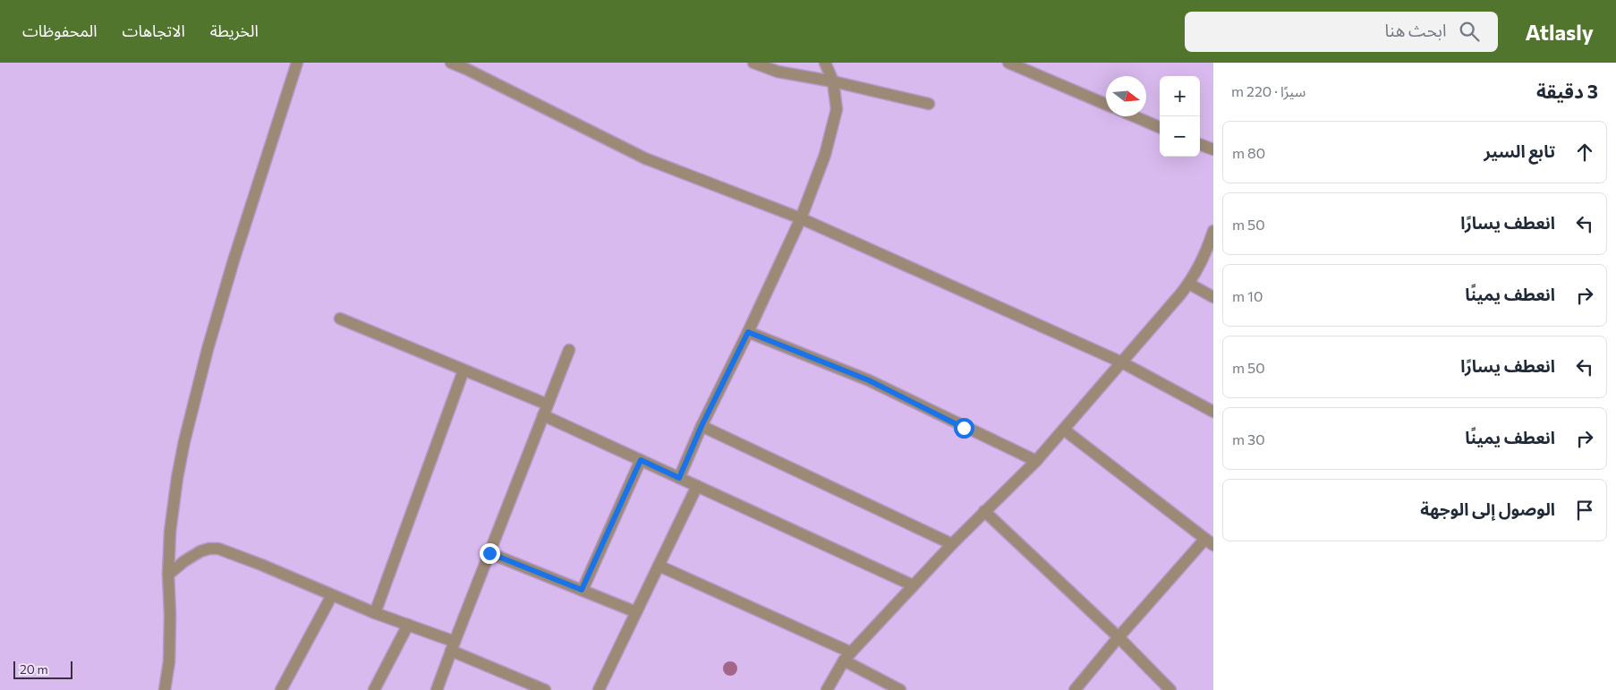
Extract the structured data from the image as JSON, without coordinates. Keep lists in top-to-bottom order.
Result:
{
  "scale_bar": "20 m",
  "north": "right",
  "page": {
    "header": "Atlasly",
    "search": "ابحث هنا",
    "nav": ["الخريطة", "الاتجاهات", "المحفوظات"],
    "heading": ["3 دقيقة", "سيرًا · 220 m"],
    "map_buttons": ["+", "−"],
    "list": [
      ["تابع السير", "80 m"],
      ["انعطف يسارًا", "50 m"],
      ["انعطف يمينًا", "10 m"],
      ["انعطف يسارًا", "50 m"],
      ["انعطف يمينًا", "30 m"],
      "الوصول إلى الوجهة"
    ],
    "scale": "20 m"
  }
}
